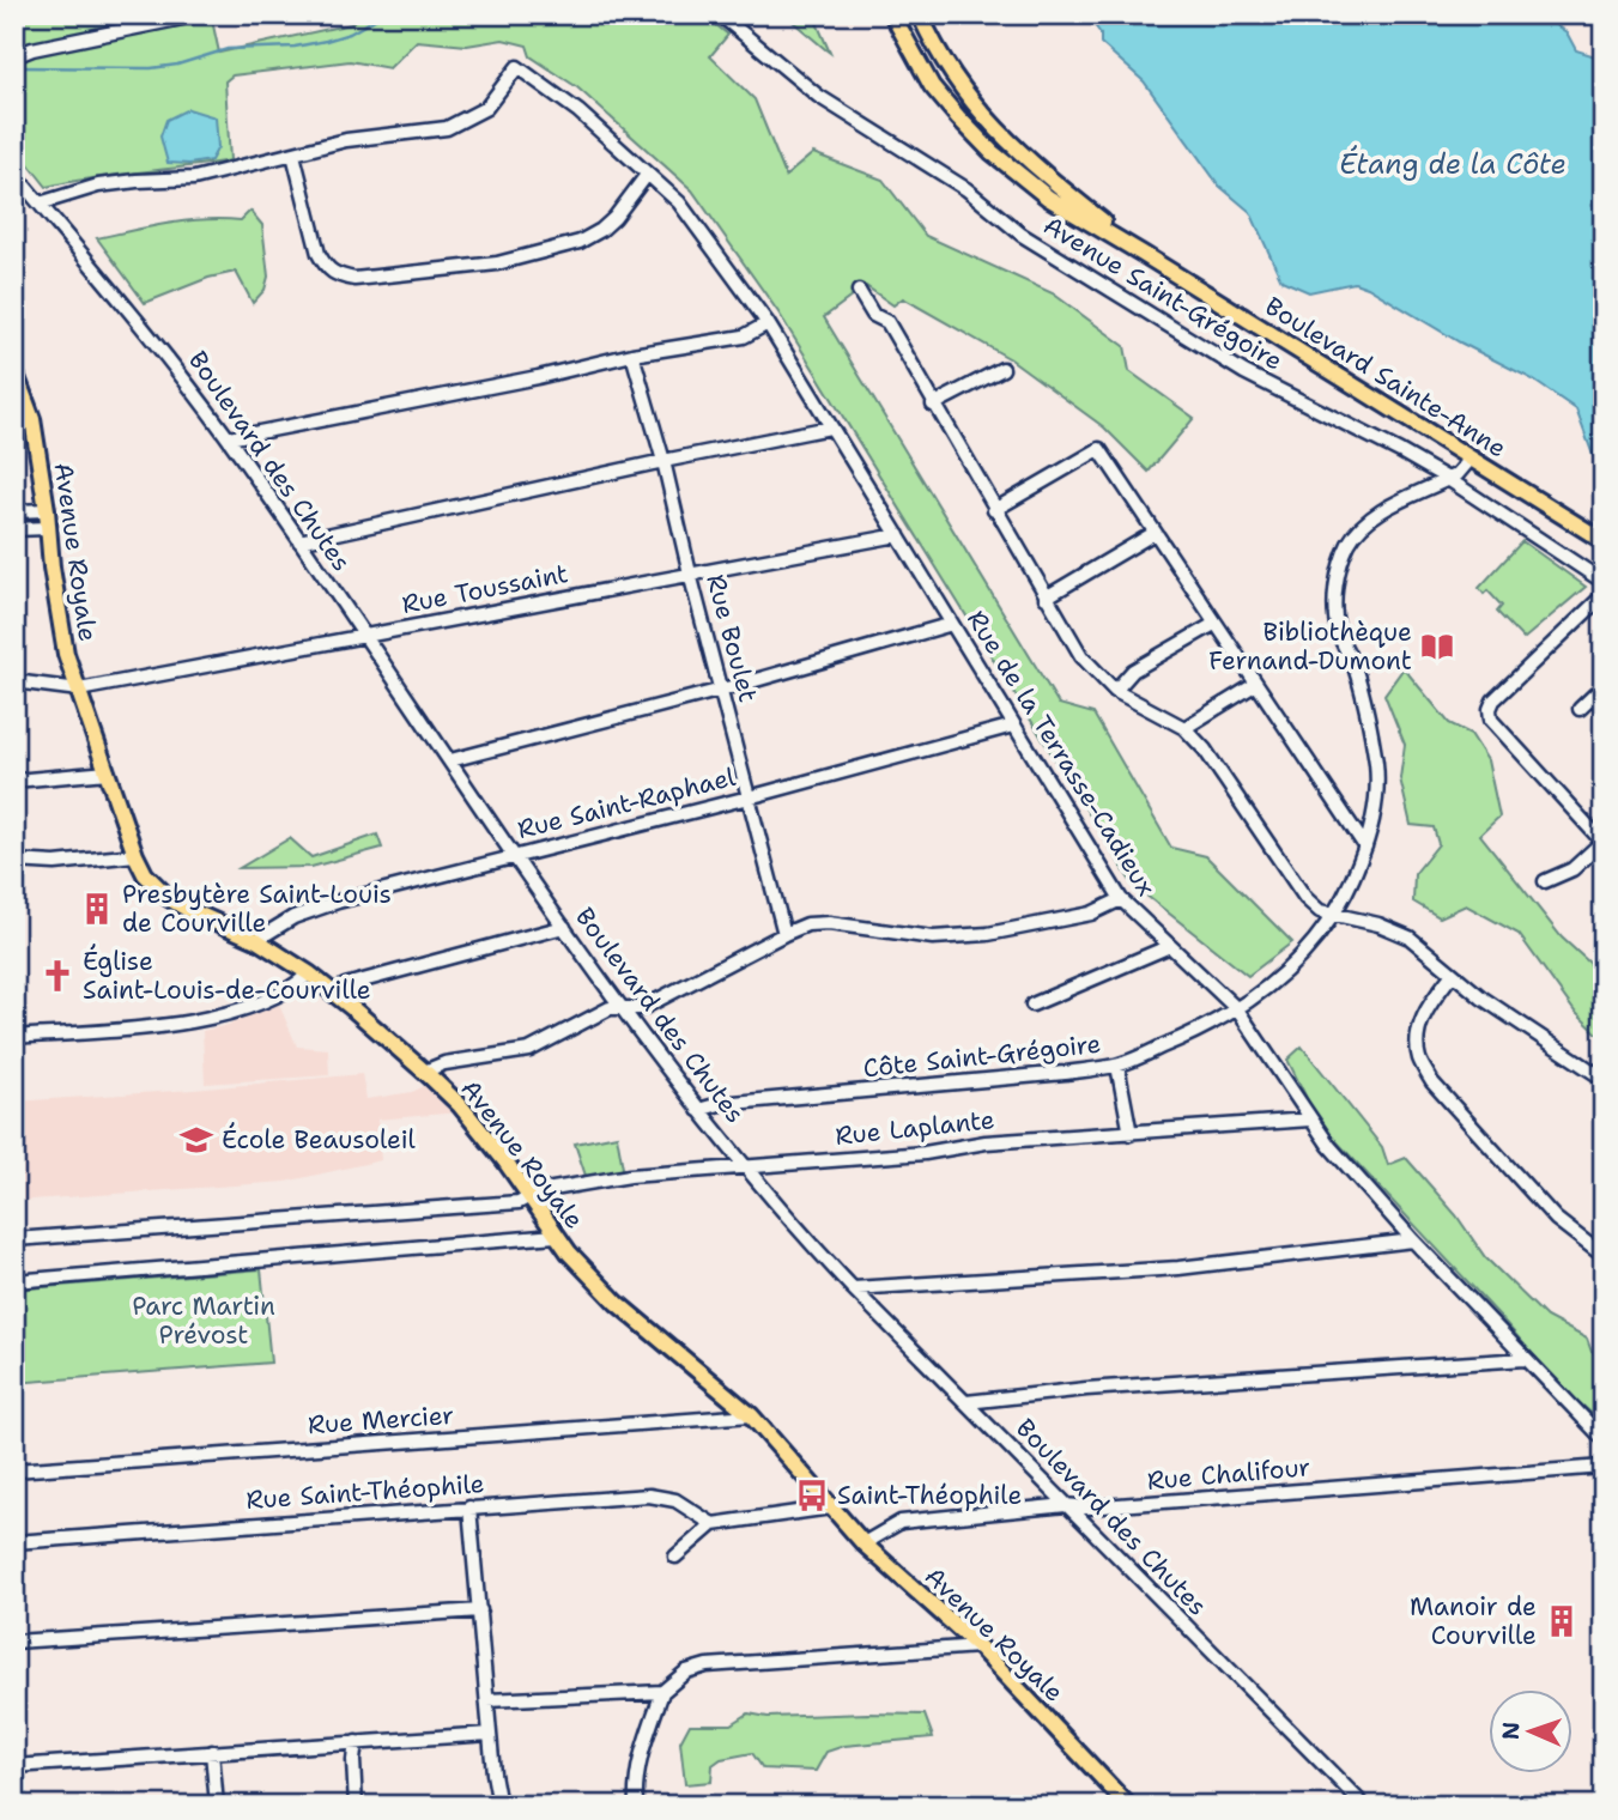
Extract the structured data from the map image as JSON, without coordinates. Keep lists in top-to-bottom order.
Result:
{
  "streets": {
    "main road": ["Boulevard Sainte-Anne", "Avenue Royale"],
    "street": [
      "Avenue Saint-Grégoire",
      "Boulevard des Chutes",
      "Rue Toussaint",
      "Rue Boulet",
      "Rue de la Terrasse-Cadieux",
      "Rue Saint-Raphael",
      "Côte Saint-Grégoire",
      "Rue Laplante",
      "Rue Mercier",
      "Rue Chalifour",
      "Rue Saint-Théophile"
    ]
  },
  "crossings": [
    ["Avenue Saint-Grégoire", "Côte Saint-Grégoire"],
    ["Boulevard Sainte-Anne", "Côte Saint-Grégoire"],
    ["Boulevard des Chutes", "Rue Toussaint"],
    ["Boulevard des Chutes", "Rue Saint-Raphael"],
    ["Boulevard des Chutes", "Côte Saint-Grégoire"],
    ["Boulevard des Chutes", "Rue Laplante"],
    ["Boulevard des Chutes", "Rue Chalifour"],
    ["Avenue Royale", "Rue Toussaint"],
    ["Avenue Royale", "Rue Saint-Raphael"],
    ["Avenue Royale", "Rue Laplante"],
    ["Avenue Royale", "Rue Mercier"],
    ["Avenue Royale", "Rue Chalifour"],
    ["Rue Toussaint", "Rue Boulet"],
    ["Rue Toussaint", "Rue de la Terrasse-Cadieux"],
    ["Rue Boulet", "Rue Saint-Raphael"],
    ["Rue de la Terrasse-Cadieux", "Rue Saint-Raphael"],
    ["Rue de la Terrasse-Cadieux", "Côte Saint-Grégoire"],
    ["Rue de la Terrasse-Cadieux", "Rue Laplante"]
  ],
  "water": ["Étang de la Côte"],
  "parks": ["Parc Martin Prévost"],
  "places": {
    "library": ["Bibliothèque Fernand-Dumont"],
    "building": ["Presbytère Saint-Louis de Courville", "Manoir de Courville"],
    "church": ["Église Saint-Louis-de-Courville"],
    "school or university": ["École Beausoleil"],
    "bus stop": ["Saint-Théophile"]
  },
  "north": "left"
}
